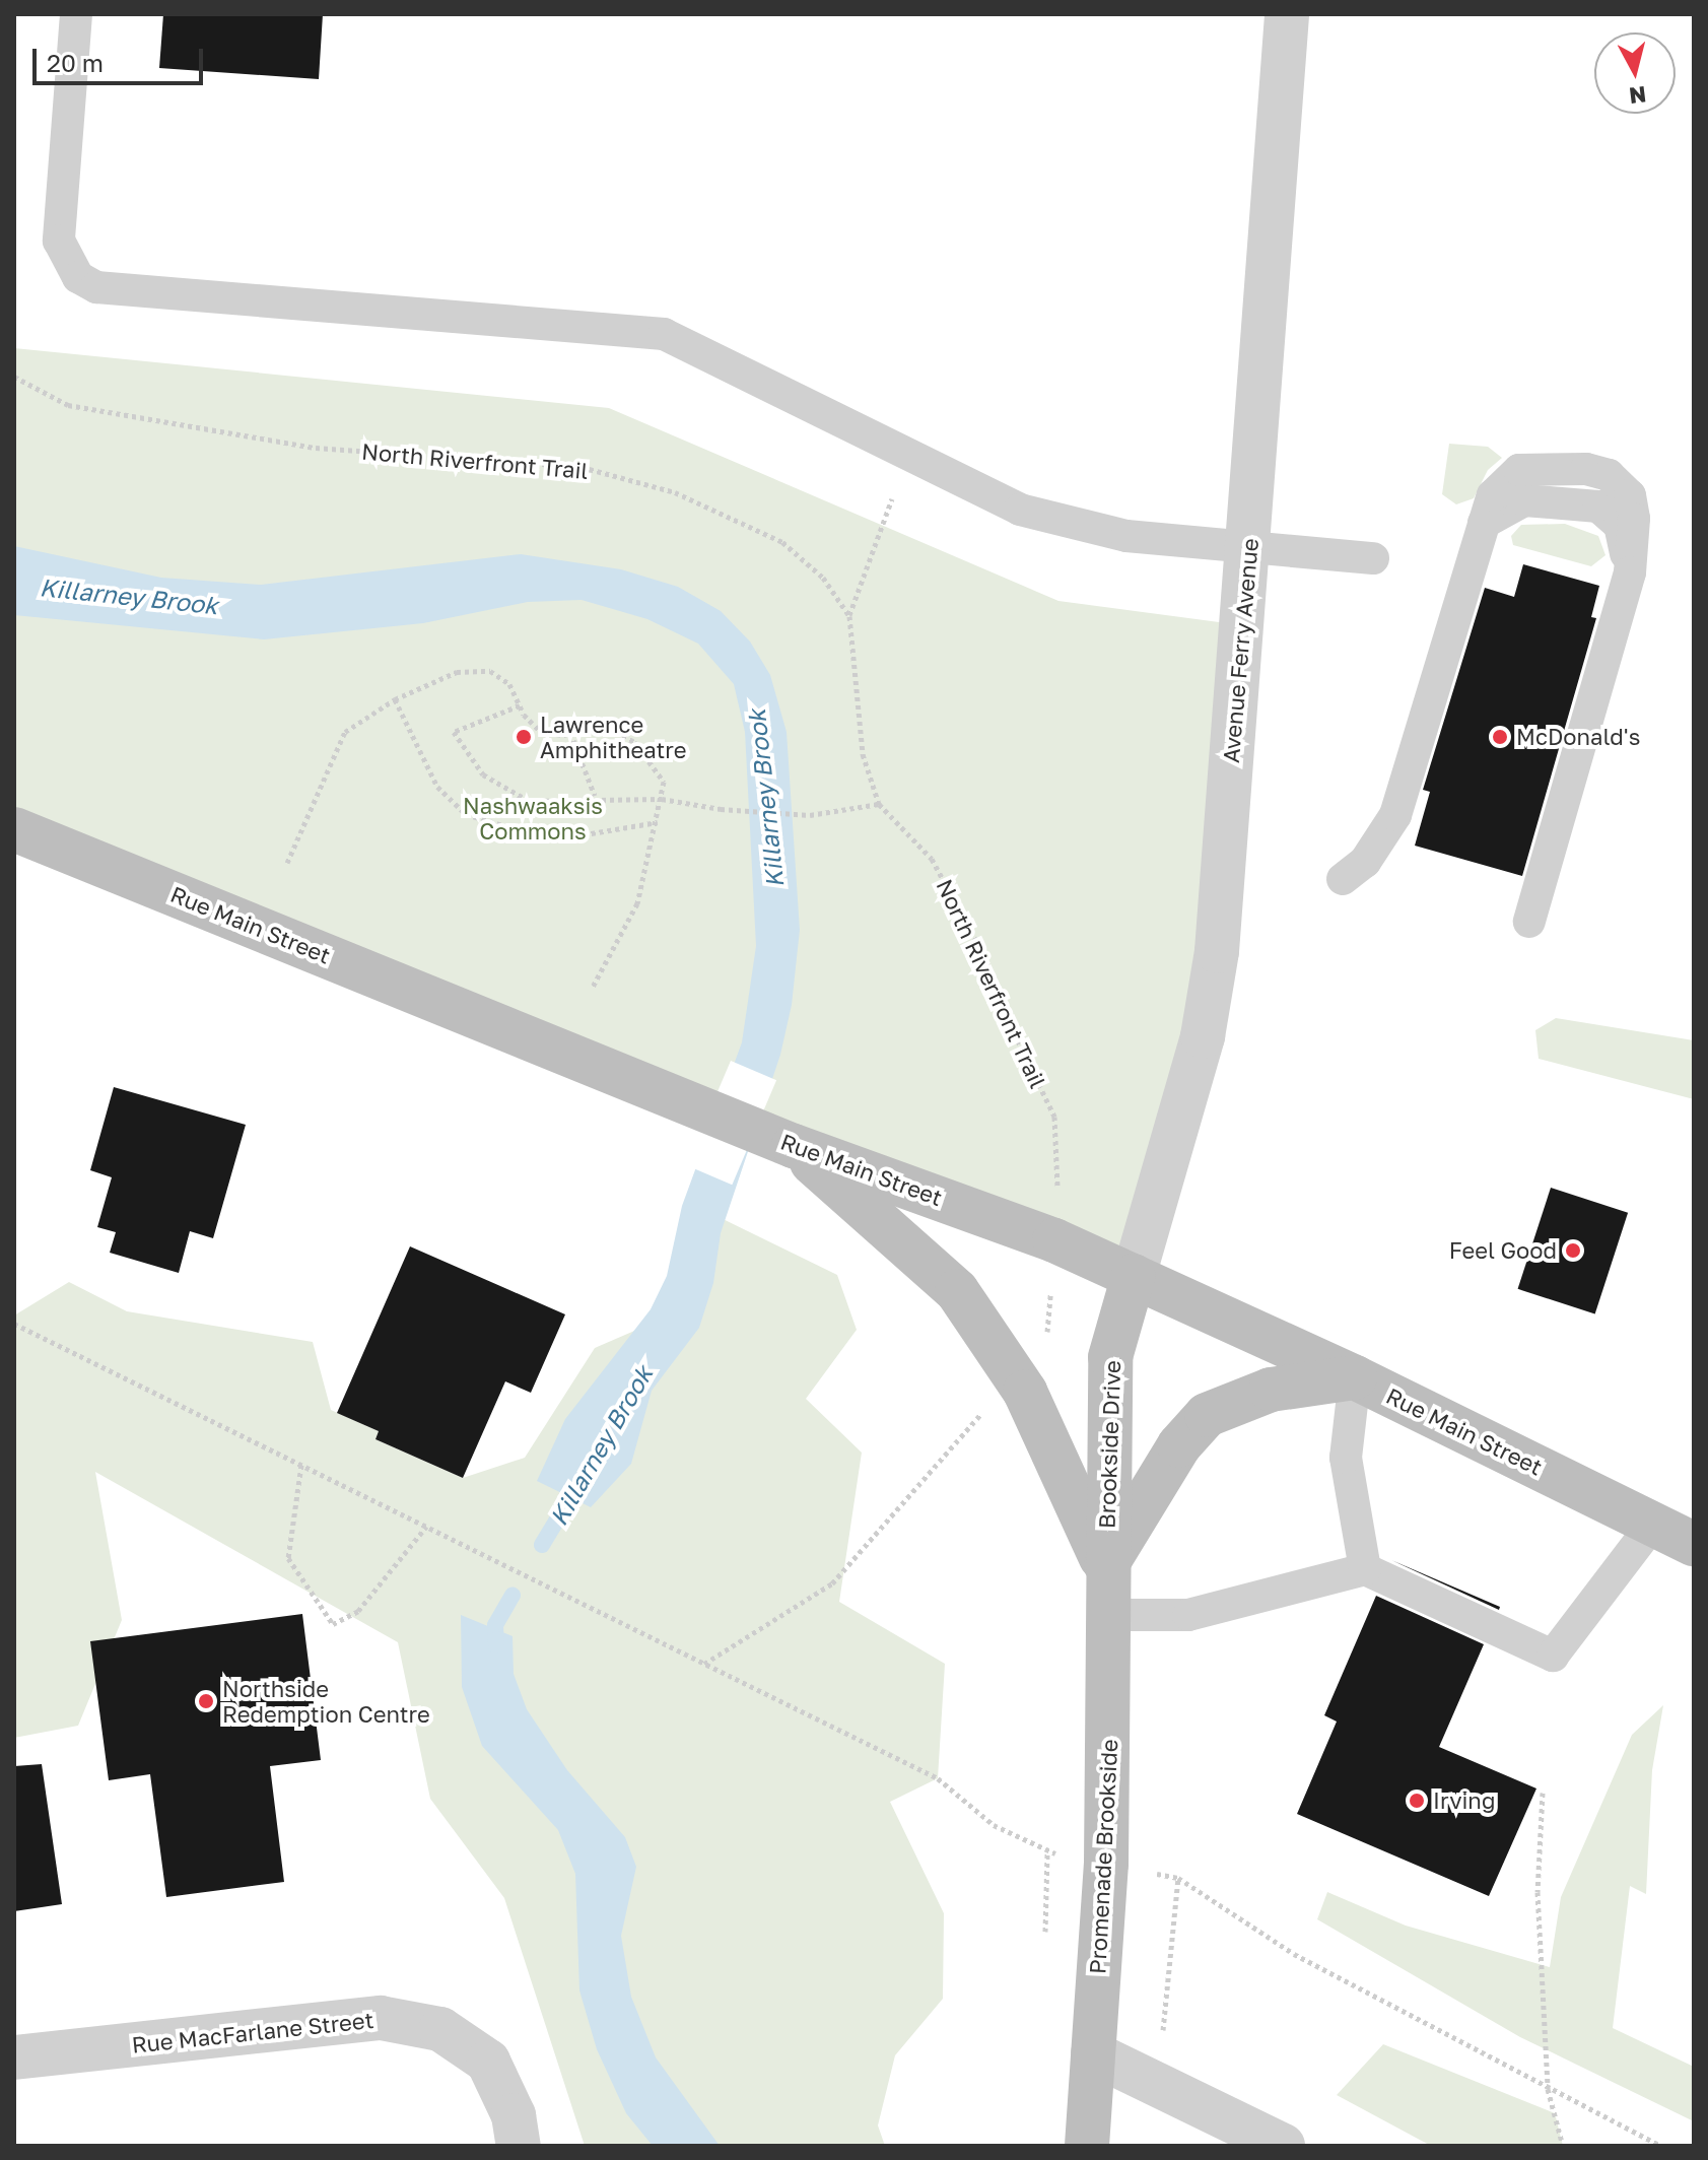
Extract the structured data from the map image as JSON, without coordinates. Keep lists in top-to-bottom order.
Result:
{
  "streets": {
    "main road": ["Rue Main Street", "Brookside Drive", "Promenade Brookside"],
    "street": ["Avenue Ferry Avenue", "Rue MacFarlane Street"],
    "path": ["North Riverfront Trail"]
  },
  "crossings": [
    ["Avenue Ferry Avenue", "Rue Main Street"],
    ["Avenue Ferry Avenue", "Brookside Drive"],
    ["Rue Main Street", "Brookside Drive"],
    ["Brookside Drive", "Promenade Brookside"]
  ],
  "water": ["Killarney Brook"],
  "parks": ["Nashwaaksis Commons"],
  "places": [
    "Lawrence Amphitheatre",
    "McDonald's",
    "Feel Good",
    "Northside Redemption Centre",
    "Irving"
  ],
  "scale_bar": "20 m",
  "north": "bottom"
}
